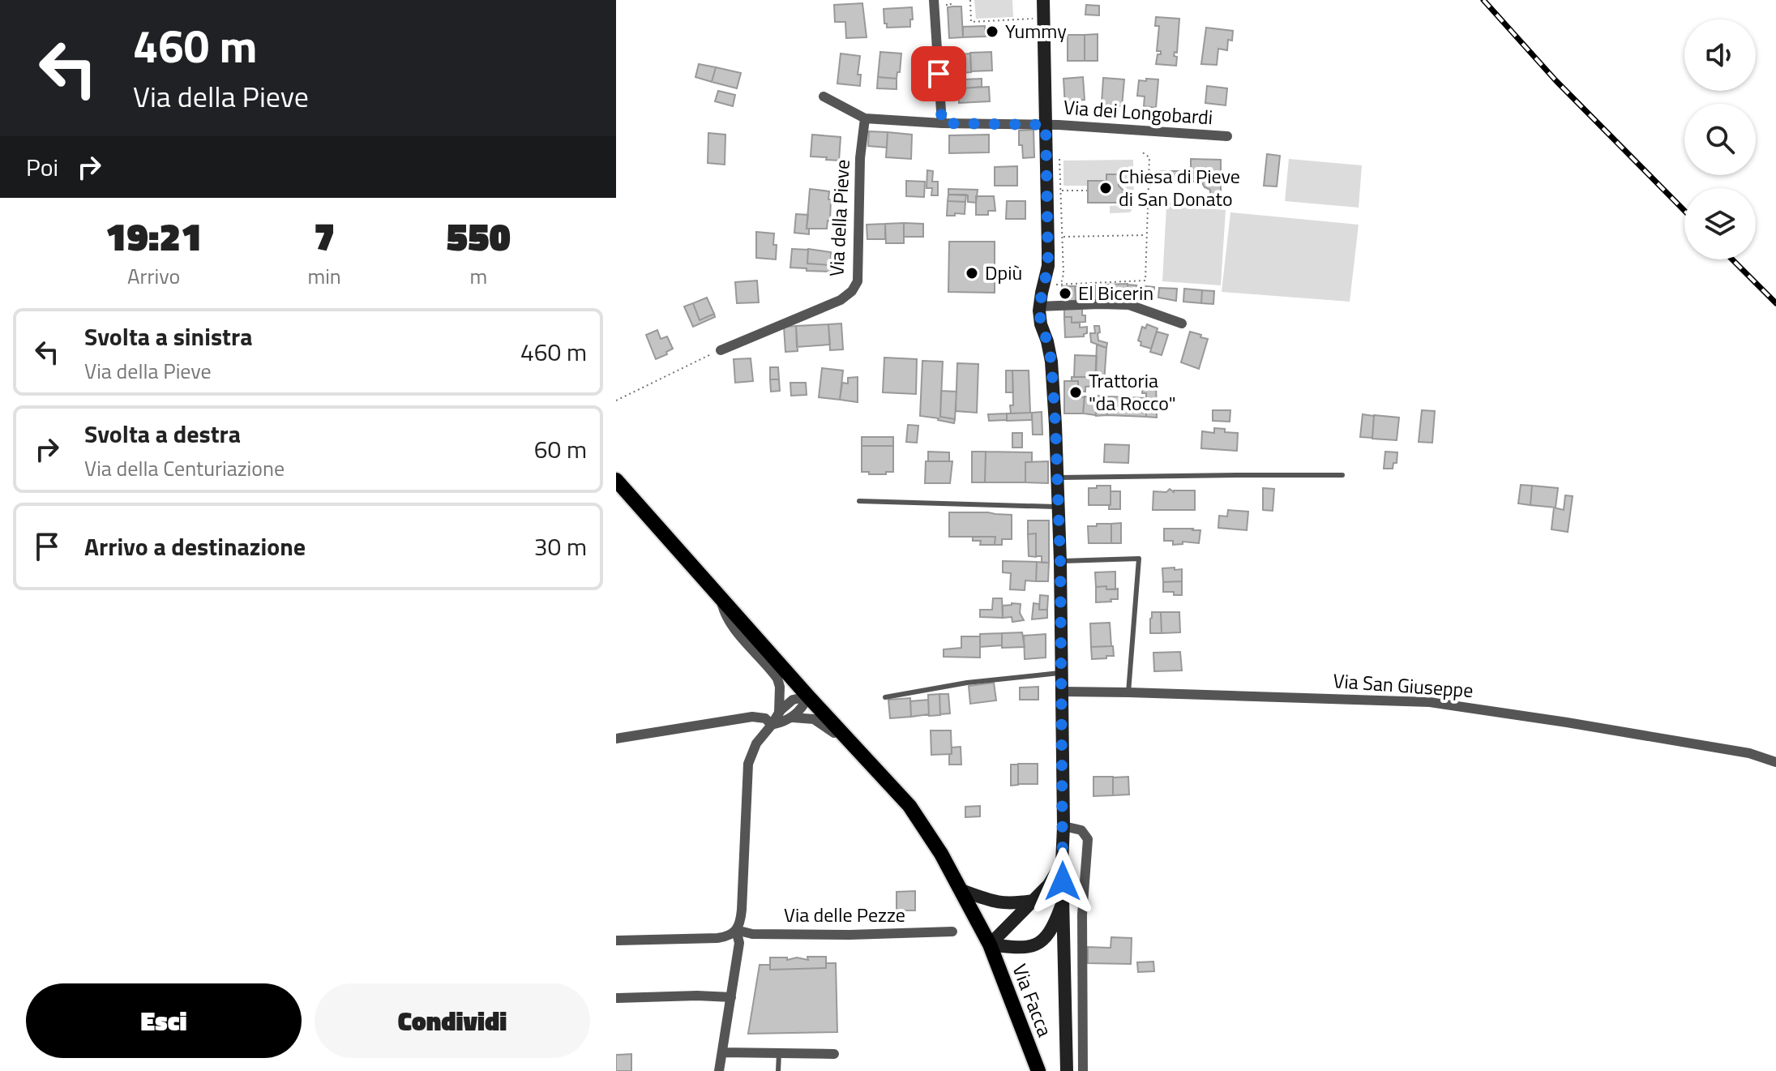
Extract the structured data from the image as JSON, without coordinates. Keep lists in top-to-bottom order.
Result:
{
  "streets": {
    "main road": ["Via Facca"],
    "street": [
      "Via dei Longobardi",
      "Via della Pieve",
      "Via San Giuseppe",
      "Via delle Pezze"
    ]
  },
  "places": [
    "Yummy",
    "Chiesa di Pieve di San Donato",
    "Dpiù",
    "El Bicerin",
    "Trattoria \"da Rocco\""
  ],
  "page": {
    "turn": ["460 m", "Via della Pieve"],
    "then": "Poi",
    "eta": [
      "19:21",
      "Arrivo",
      "7",
      "min",
      "550",
      "m"
    ],
    "list": [
      {
        "name": "Svolta a sinistra",
        "note": "Via della Pieve",
        "value": "460 m"
      },
      {
        "name": "Svolta a destra",
        "note": "Via della Centuriazione",
        "value": "60 m"
      },
      {
        "name": "Arrivo a destinazione",
        "value": "30 m"
      }
    ],
    "buttons": ["Esci", "Condividi"]
  }
}
